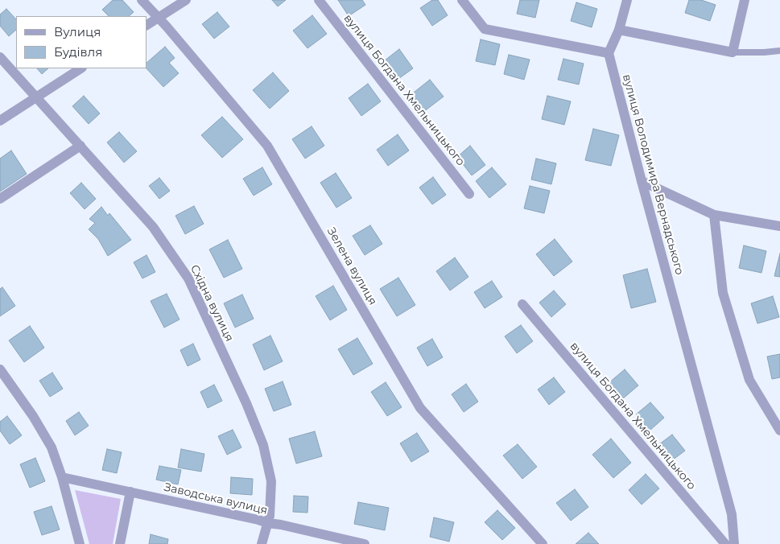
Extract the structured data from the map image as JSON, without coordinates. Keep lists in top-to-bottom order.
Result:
{
  "streets": {
    "street": [
      "вулиця Богдана Хмельницького",
      "вулиця Володимира Вернадського",
      "Зелена вулиця",
      "Східна вулиця",
      "Заводська вулиця"
    ]
  },
  "crossings": [
    ["Східна вулиця", "Заводська вулиця"]
  ],
  "legend": ["Вулиця", "Будівля"]
}
